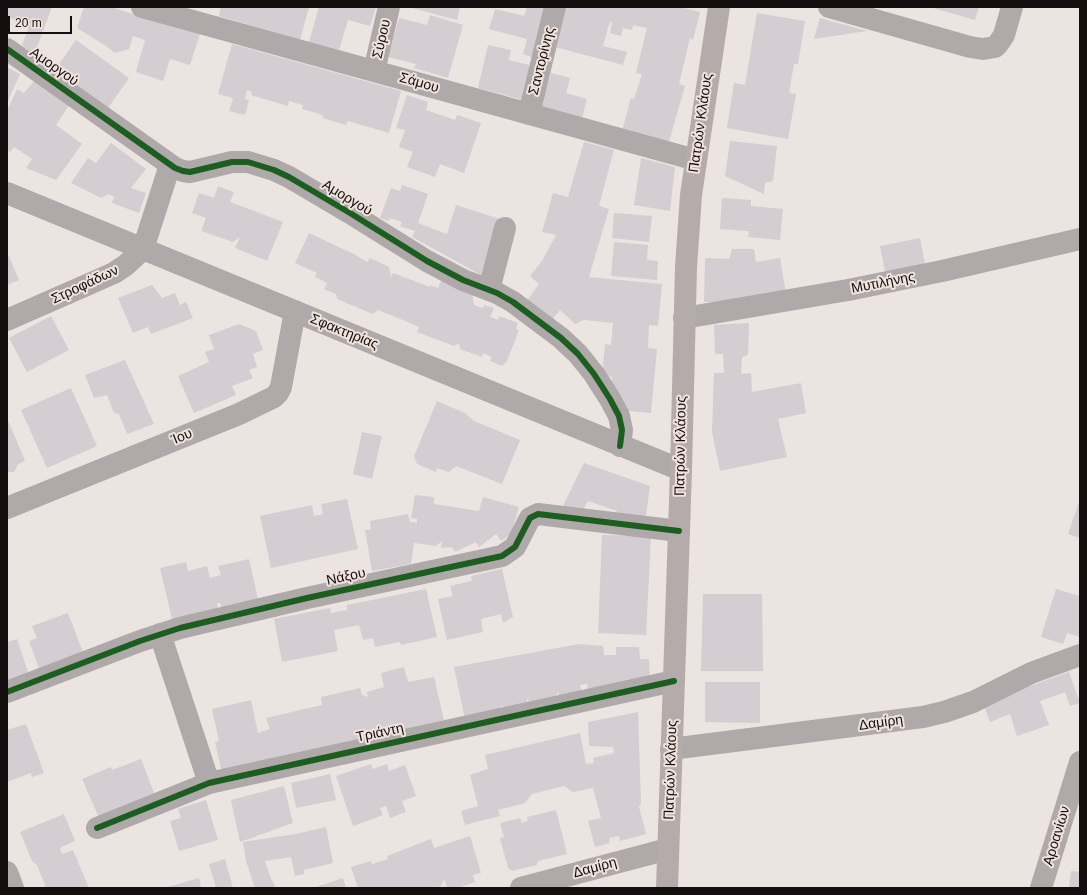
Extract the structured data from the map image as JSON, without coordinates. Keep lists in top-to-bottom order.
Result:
{
  "streets": {
    "main road": ["Πατρών Κλάους"],
    "street": [
      "Σύρου",
      "Σαντορίνης",
      "Αμοργού",
      "Σάμου",
      "Μυτιλήνης",
      "Στροφάδων",
      "Σφακτηρίας",
      "Ίου",
      "Νάξου",
      "Δαμίρη",
      "Τριάντη",
      "Αροανίων"
    ]
  },
  "crossings": [
    ["Σύρου", "Σάμου"],
    ["Σαντορίνης", "Σάμου"],
    ["Αμοργού", "Στροφάδων"],
    ["Αμοργού", "Σφακτηρίας"],
    ["Σάμου", "Πατρών Κλάους"],
    ["Πατρών Κλάους", "Μυτιλήνης"],
    ["Πατρών Κλάους", "Σφακτηρίας"],
    ["Πατρών Κλάους", "Νάξου"],
    ["Πατρών Κλάους", "Δαμίρη"],
    ["Πατρών Κλάους", "Τριάντη"],
    ["Στροφάδων", "Σφακτηρίας"],
    ["Σφακτηρίας", "Ίου"]
  ],
  "scale_bar": "20 m"
}
